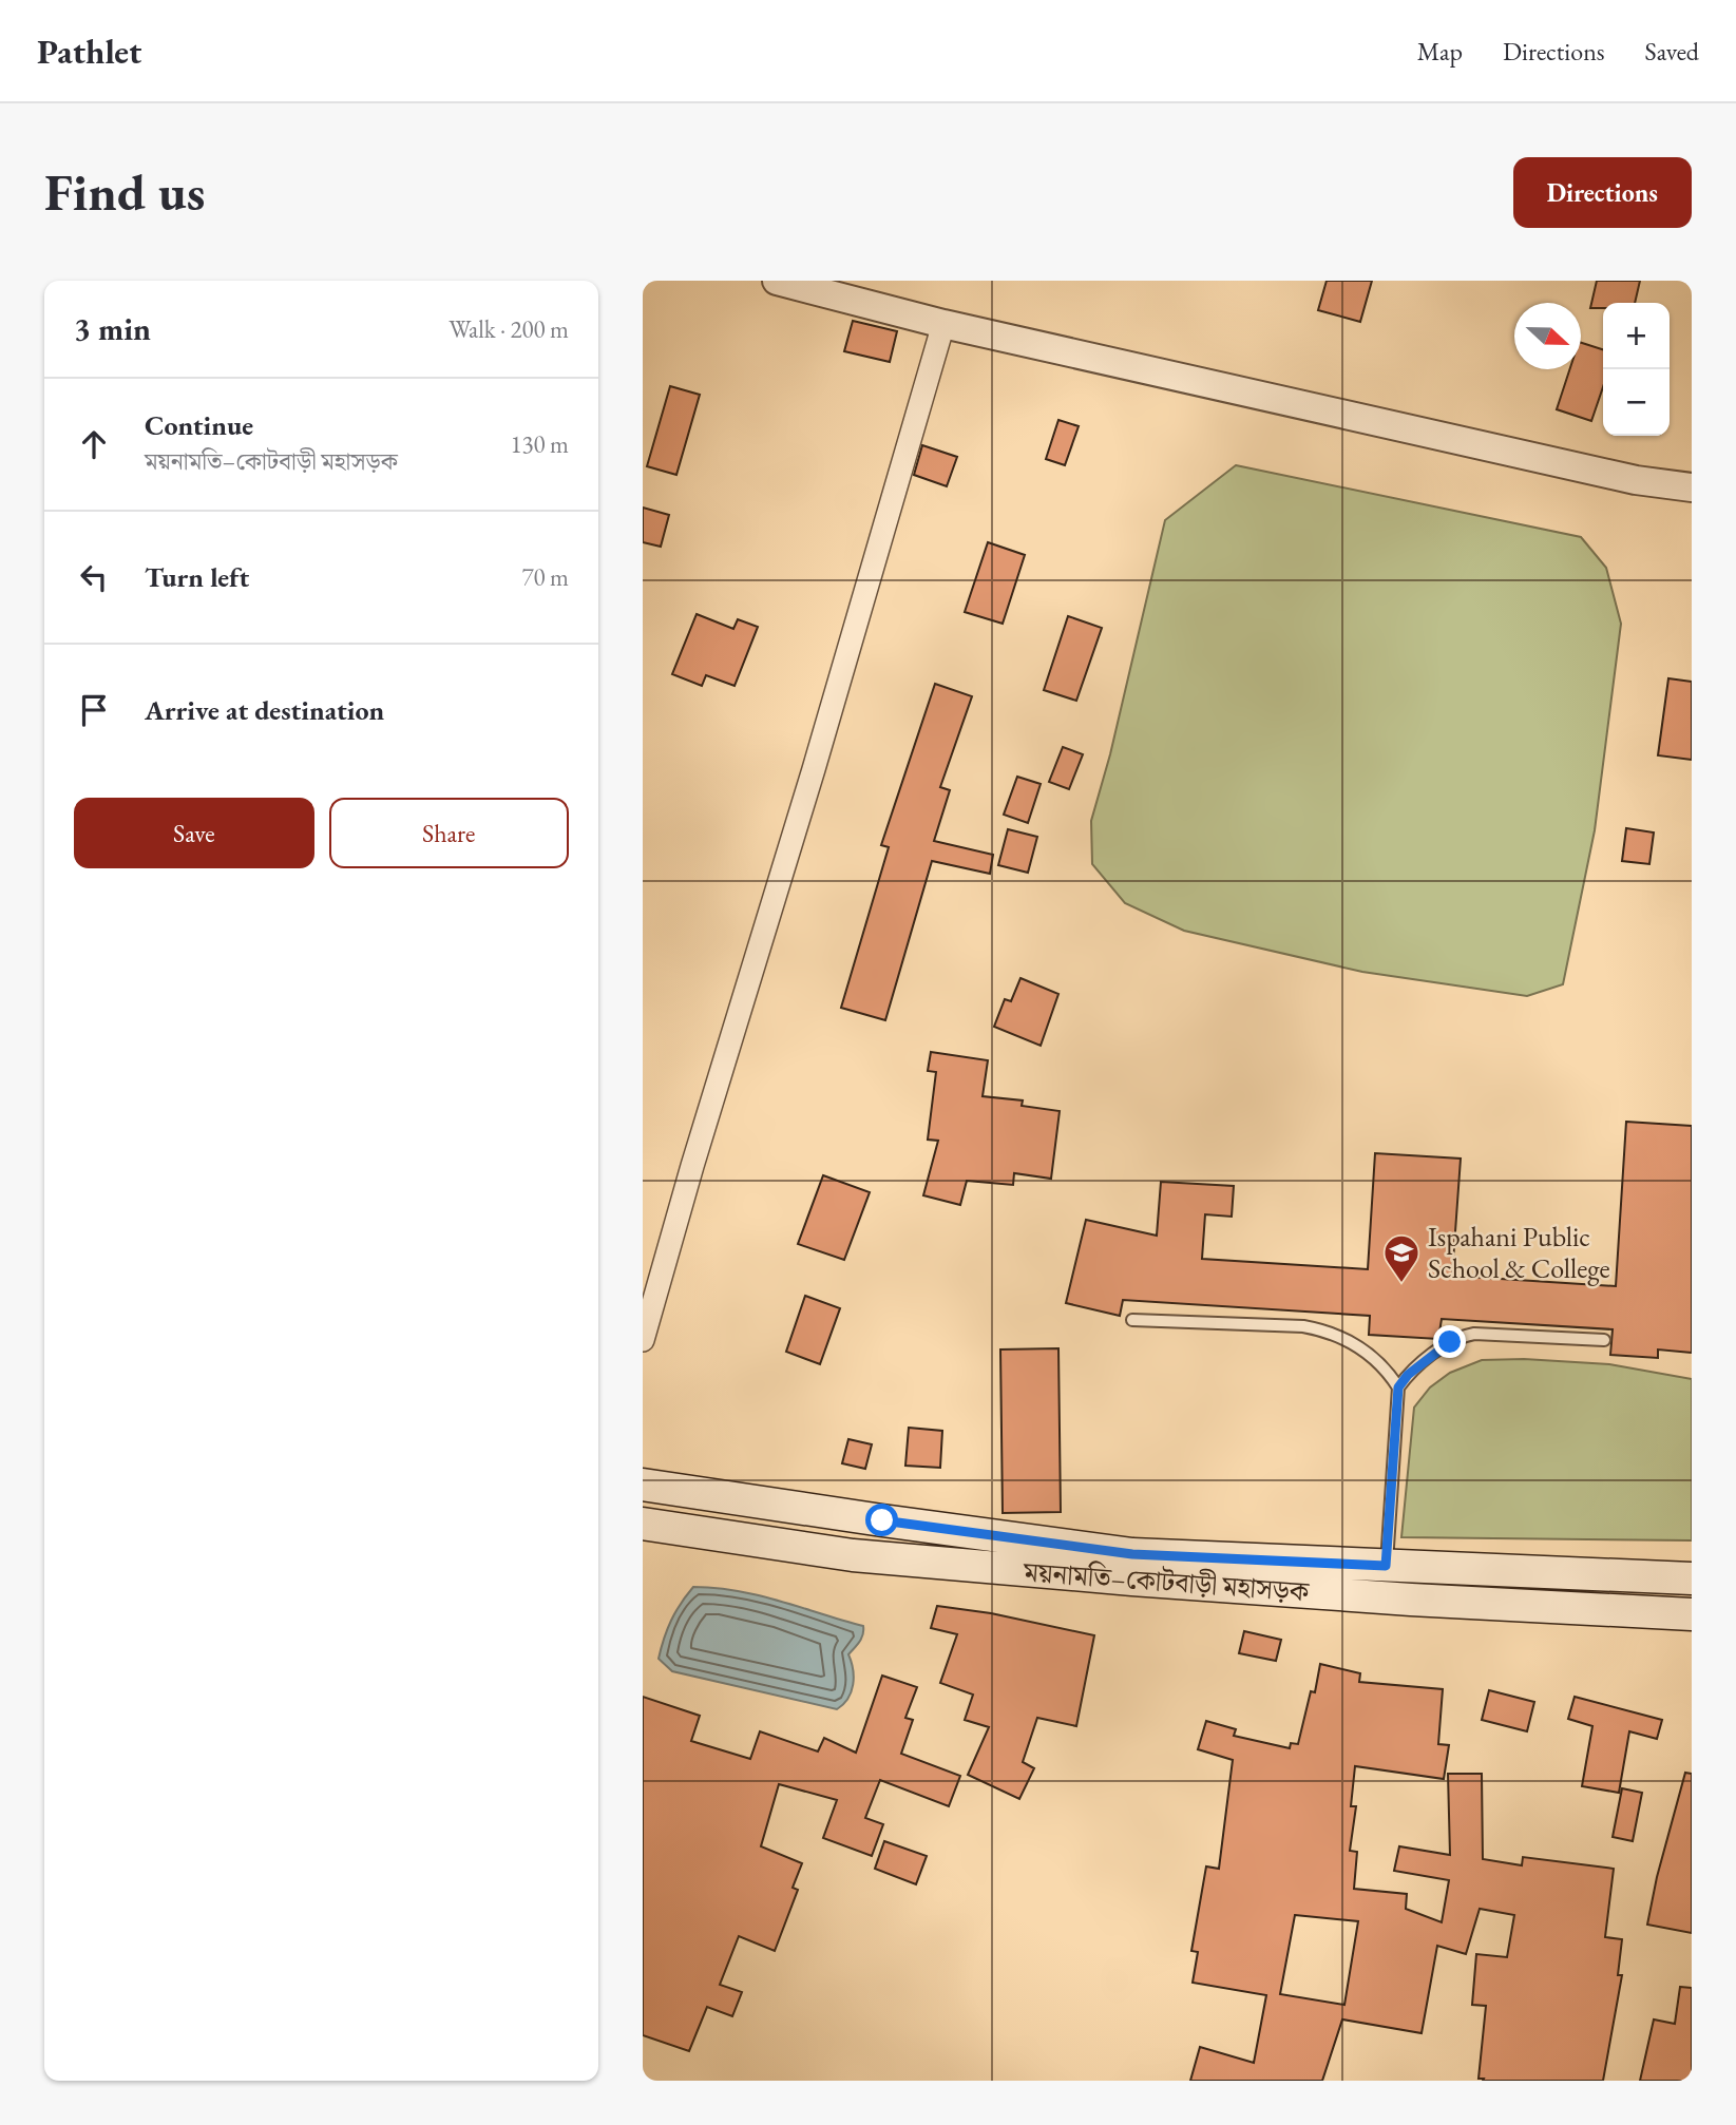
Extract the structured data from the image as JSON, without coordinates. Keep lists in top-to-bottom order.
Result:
{
  "streets": {
    "main road": ["ময়নামতি–কোটবাড়ী মহাসড়ক"]
  },
  "places": {
    "school or university": ["Ispahani Public School & College"]
  },
  "north": "right",
  "page": {
    "header": "Pathlet",
    "nav": ["Map", "Directions", "Saved"],
    "buttons": [
      "Directions",
      ["Save", "Share"]
    ],
    "title": "Find us",
    "heading": ["3 min", "Walk · 200 m"],
    "map_buttons": ["+", "−"],
    "list": [
      ["Continue", "ময়নামতি–কোটবাড়ী মহাসড়ক", "130 m"],
      ["Turn left", "70 m"],
      "Arrive at destination"
    ]
  }
}
